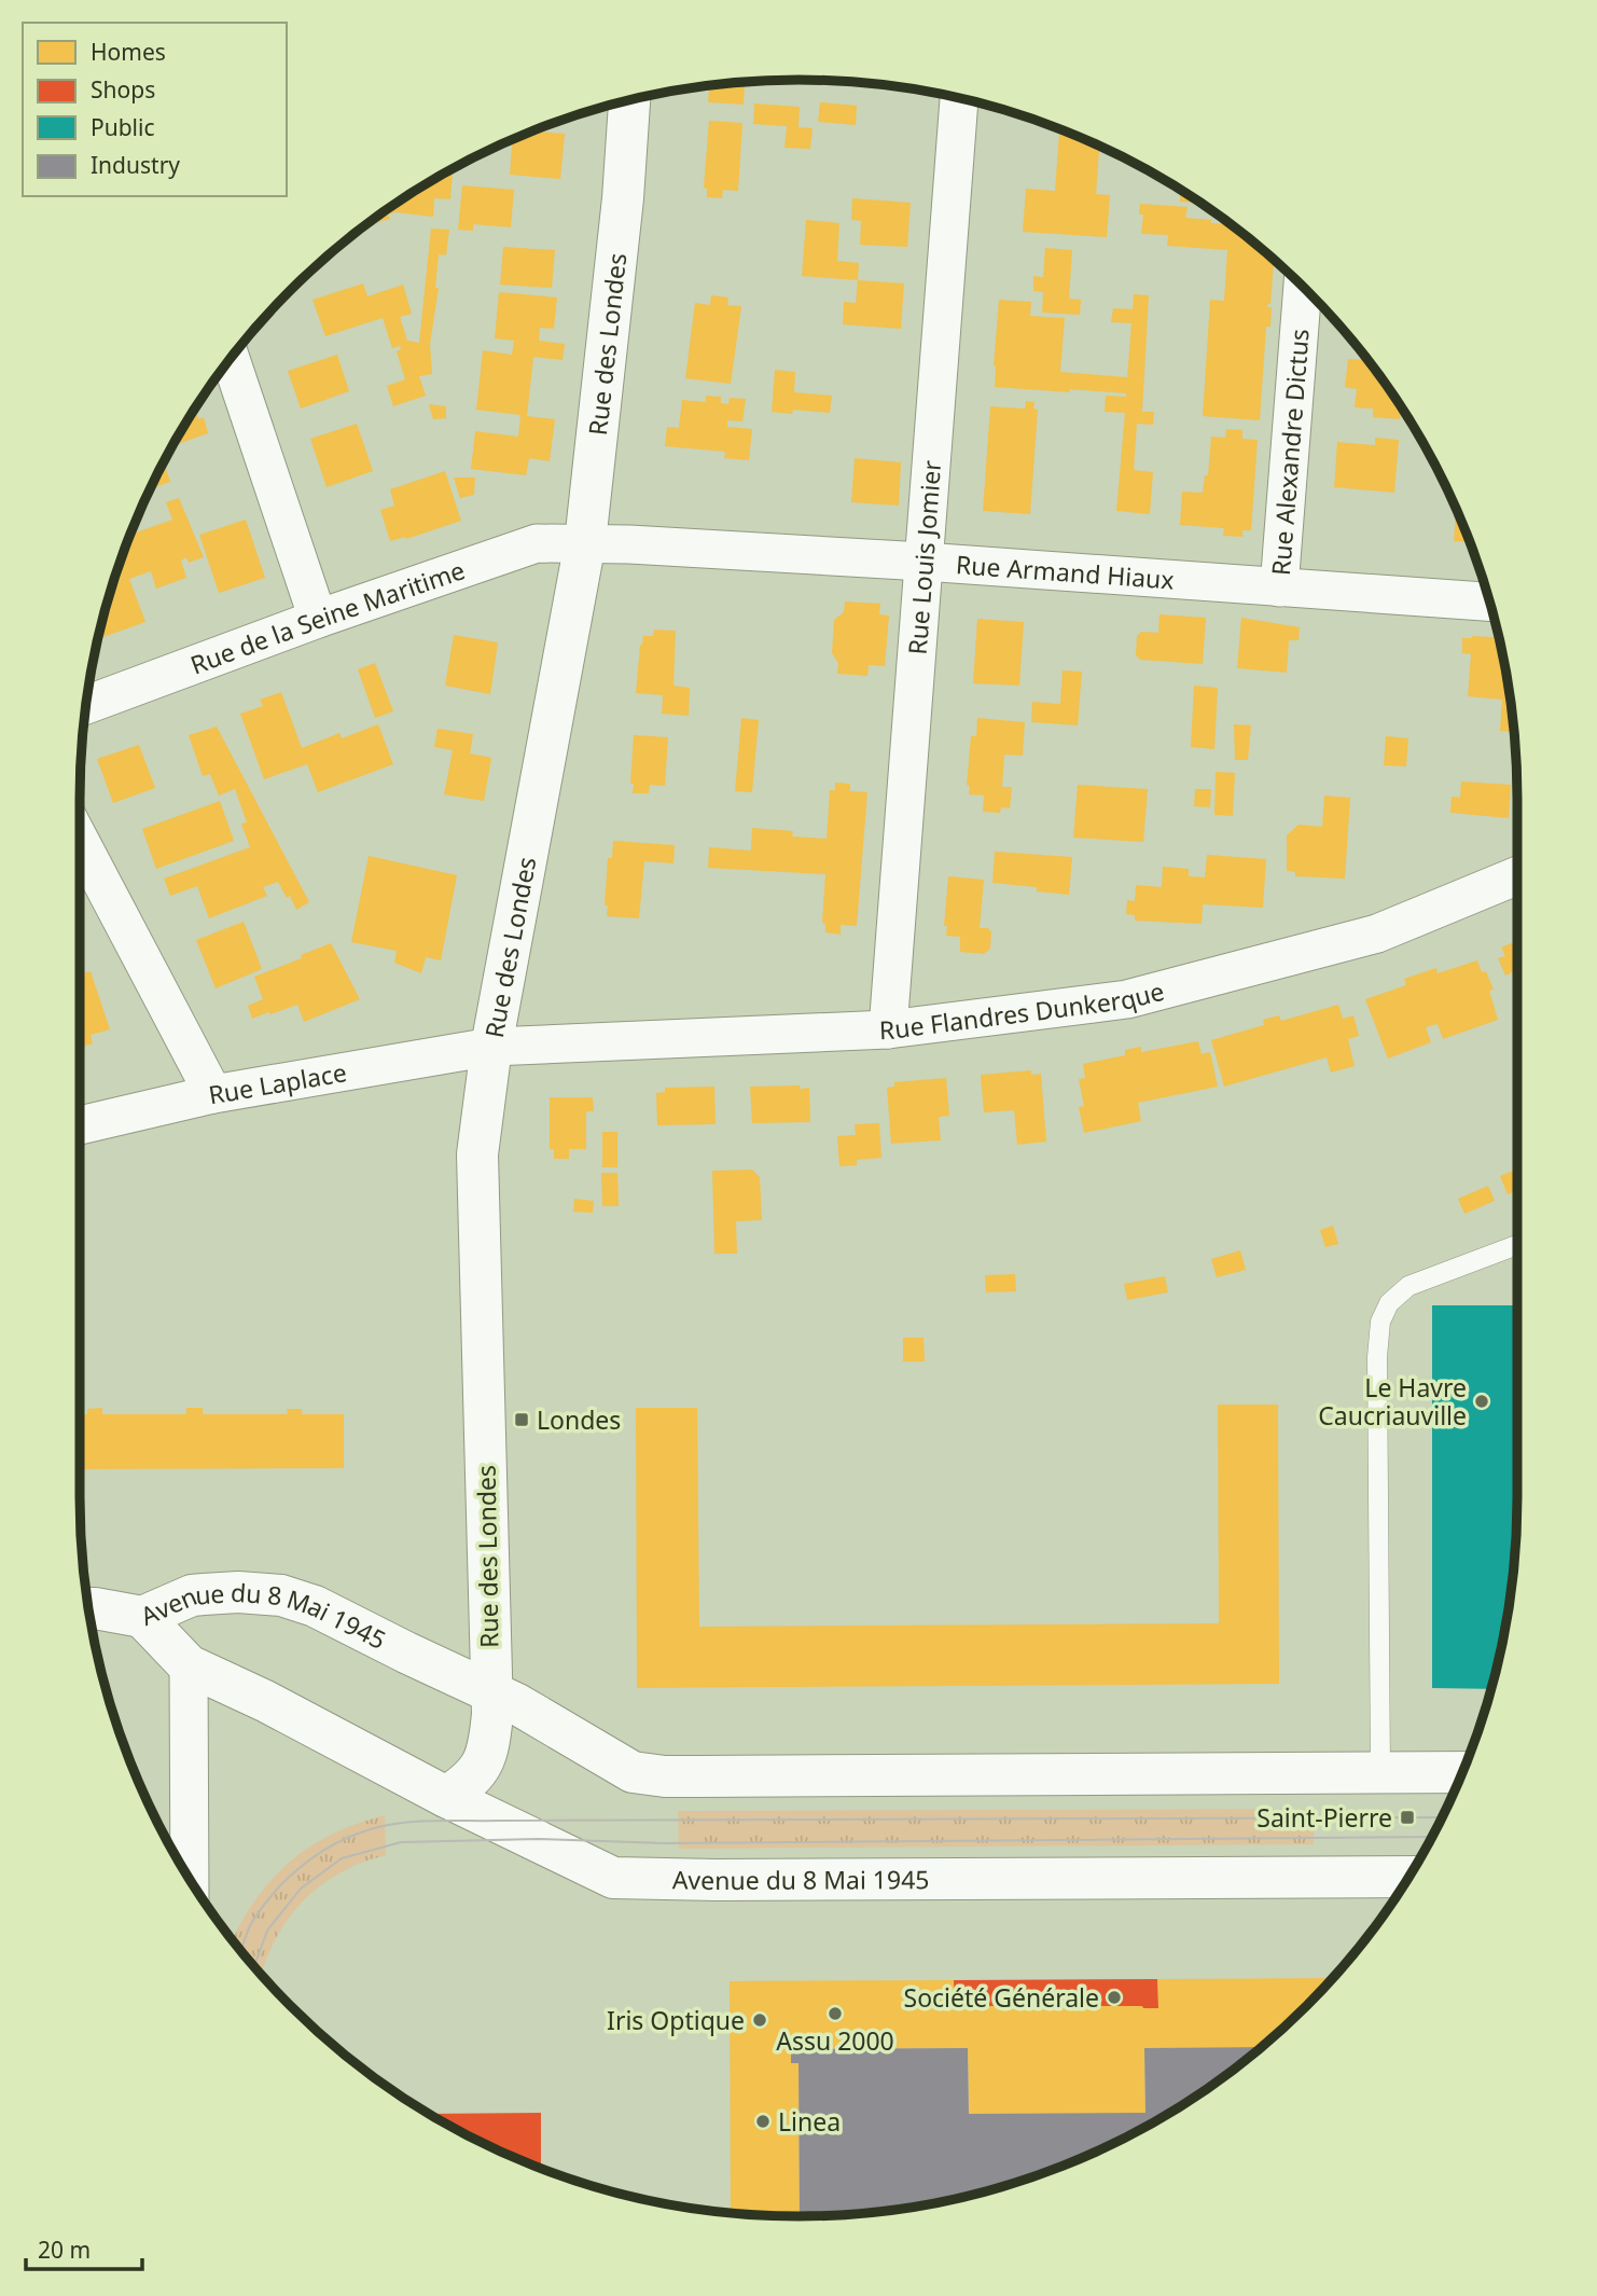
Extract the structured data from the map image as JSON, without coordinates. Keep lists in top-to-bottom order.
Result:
{
  "streets": {
    "street": [
      "Rue des Londes",
      "Rue Alexandre Dictus",
      "Rue Louis Jomier",
      "Rue Armand Hiaux",
      "Rue de la Seine Maritime",
      "Rue Flandres Dunkerque",
      "Rue Laplace",
      "Avenue du 8 Mai 1945"
    ]
  },
  "crossings": [
    ["Rue des Londes", "Rue Armand Hiaux"],
    ["Rue des Londes", "Rue de la Seine Maritime"],
    ["Rue des Londes", "Rue Flandres Dunkerque"],
    ["Rue des Londes", "Rue Laplace"],
    ["Rue des Londes", "Avenue du 8 Mai 1945"],
    ["Rue Alexandre Dictus", "Rue Armand Hiaux"],
    ["Rue Louis Jomier", "Rue Armand Hiaux"],
    ["Rue Louis Jomier", "Rue Flandres Dunkerque"],
    ["Rue Armand Hiaux", "Rue de la Seine Maritime"],
    ["Rue Flandres Dunkerque", "Rue Laplace"]
  ],
  "places": {
    "other": [
      "Le Havre Caucriauville",
      "Société Générale",
      "Assu 2000",
      "Iris Optique",
      "Linea"
    ],
    "transit": ["Londes", "Saint-Pierre"]
  },
  "legend": [
    "Homes",
    "Shops",
    "Public",
    "Industry"
  ],
  "scale_bar": "20 m"
}
